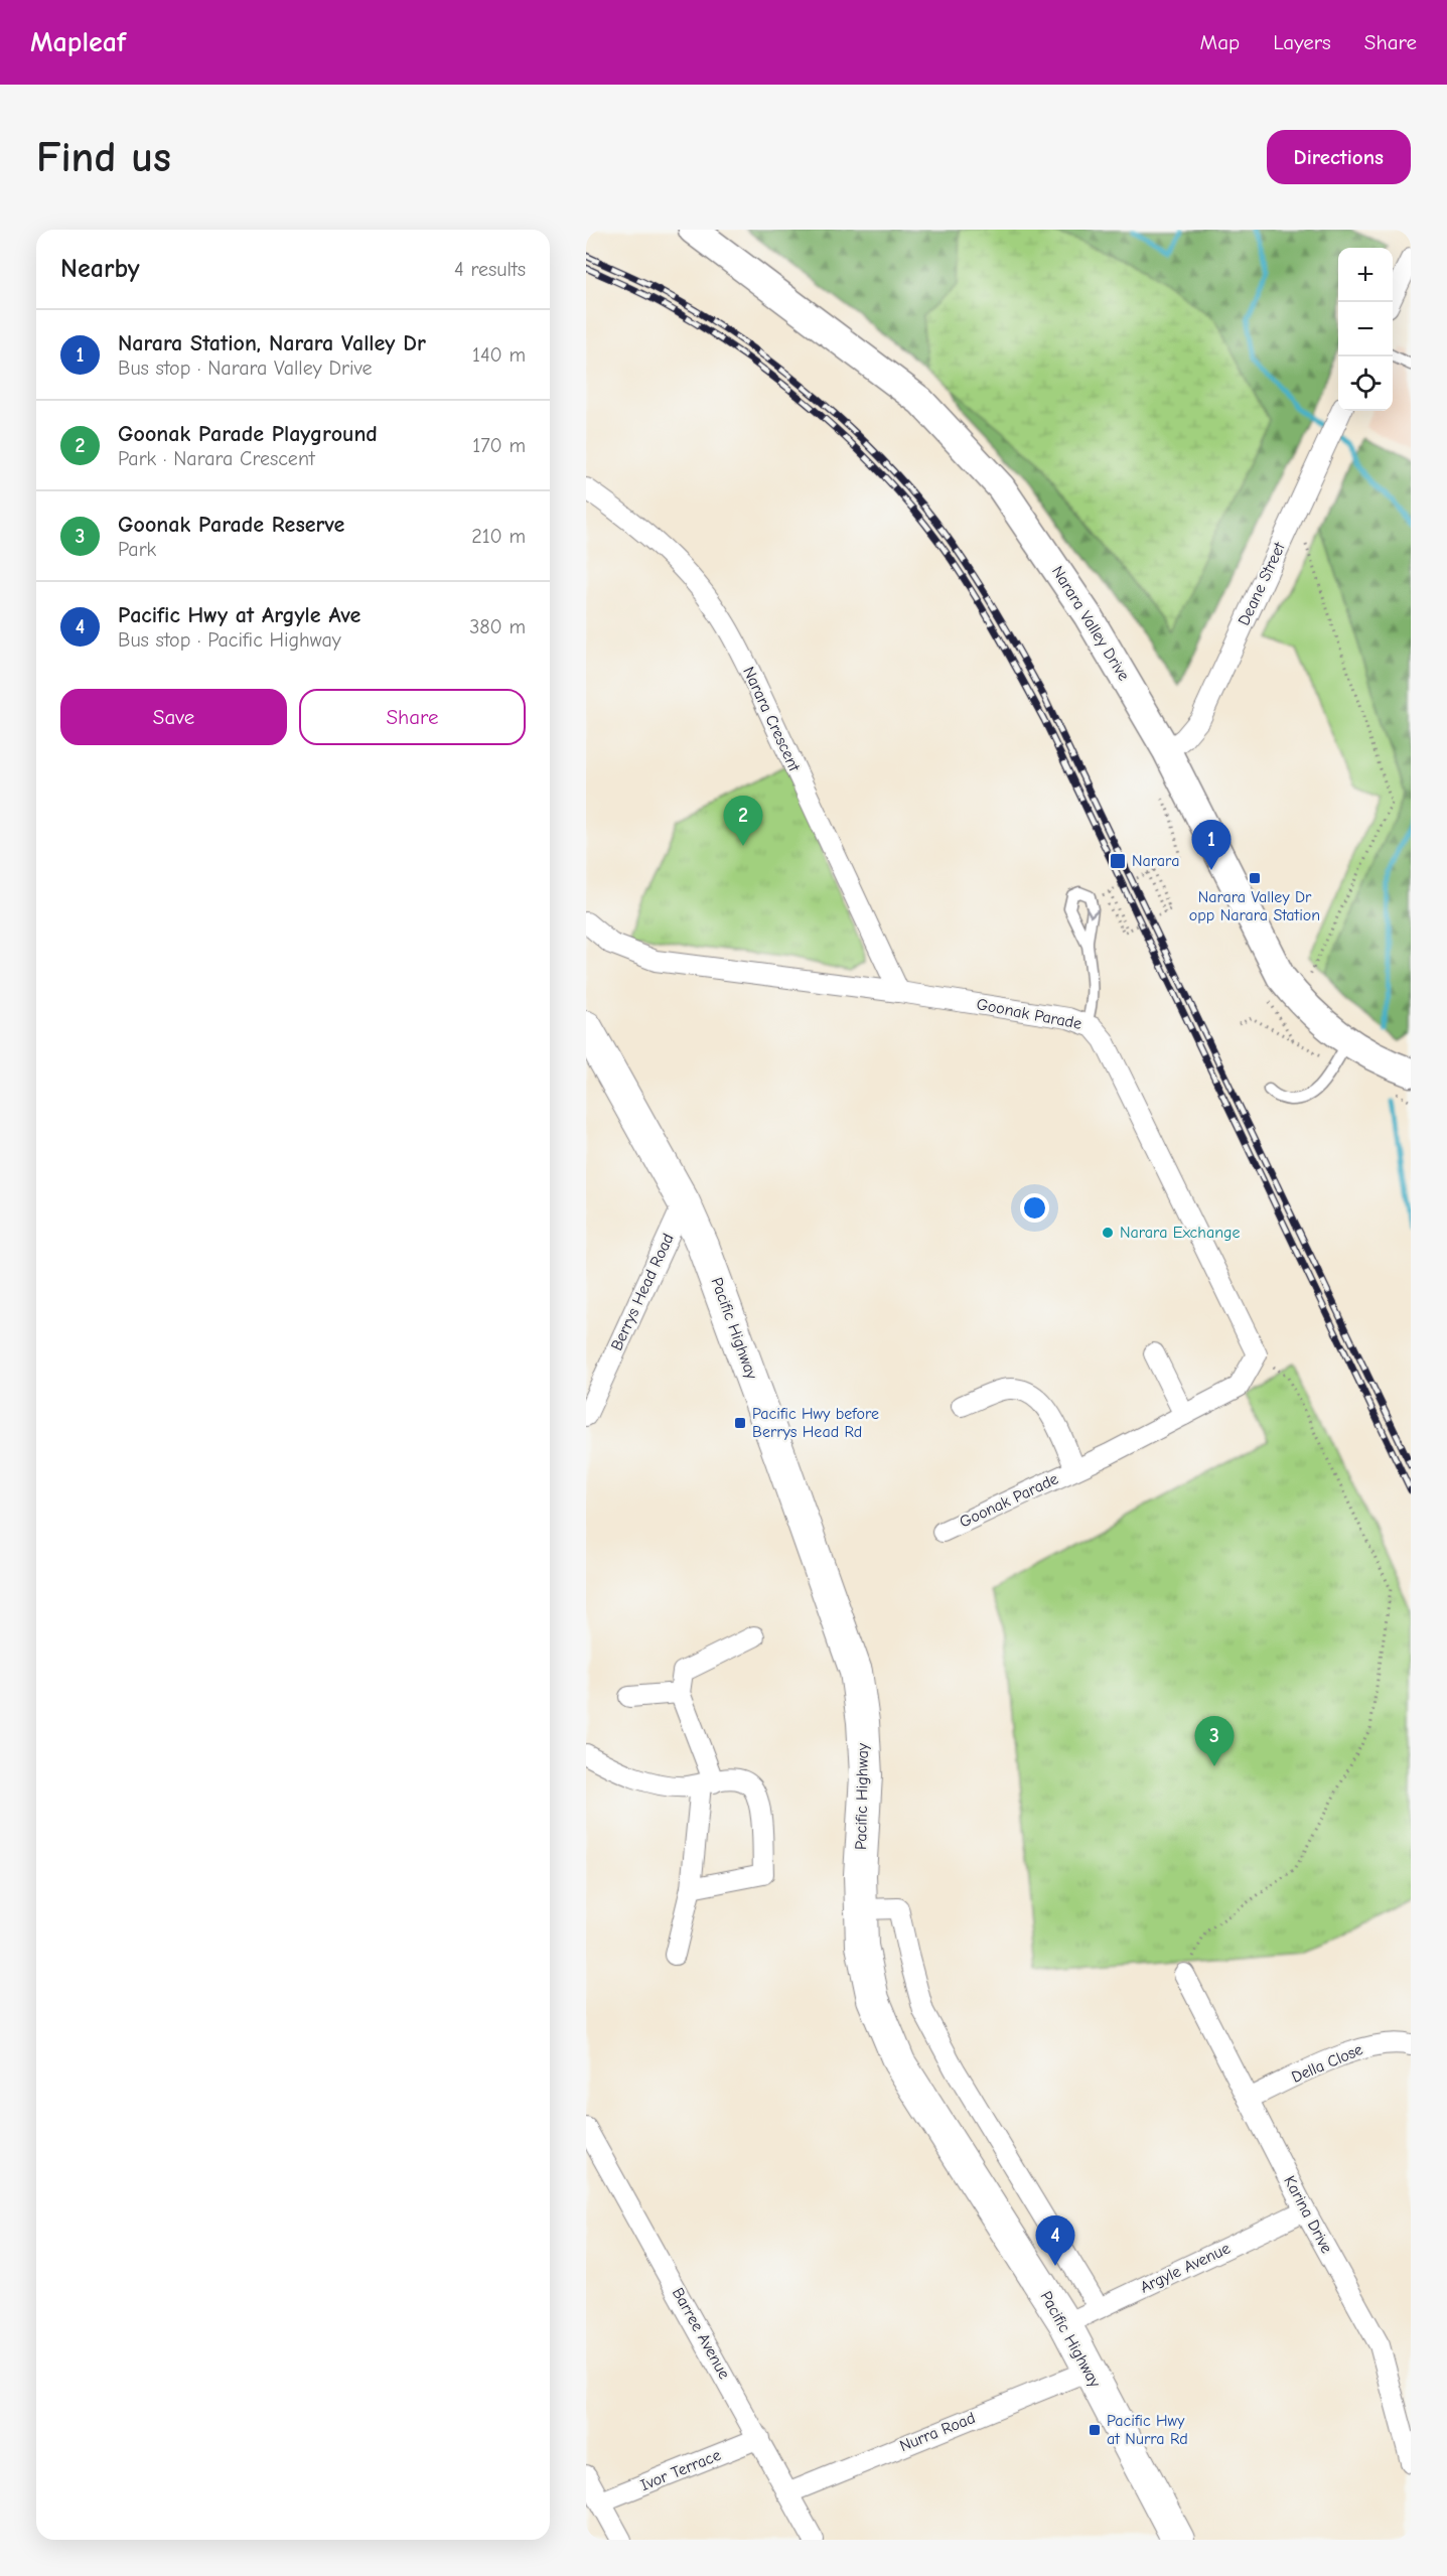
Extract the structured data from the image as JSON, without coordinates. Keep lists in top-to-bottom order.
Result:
{
  "streets": {
    "main road": ["Narara Valley Drive", "Pacific Highway"],
    "street": [
      "Deane Street",
      "Narara Crescent",
      "Goonak Parade",
      "Berrys Head Road",
      "Della Close",
      "Karina Drive",
      "Argyle Avenue",
      "Barree Avenue",
      "Nurra Road",
      "Ivor Terrace"
    ]
  },
  "crossings": [
    ["Deane Street", "Narara Valley Drive"],
    ["Narara Crescent", "Goonak Parade"],
    ["Berrys Head Road", "Pacific Highway"],
    ["Pacific Highway", "Argyle Avenue"],
    ["Pacific Highway", "Nurra Road"],
    ["Della Close", "Karina Drive"],
    ["Karina Drive", "Argyle Avenue"],
    ["Barree Avenue", "Nurra Road"],
    ["Barree Avenue", "Ivor Terrace"]
  ],
  "places": {
    "transit": [
      "Narara",
      "Narara Valley Dr opp Narara Station",
      "Pacific Hwy before Berrys Head Rd",
      "Pacific Hwy at Nurra Rd"
    ],
    "other": ["Narara Exchange"]
  },
  "page": {
    "header": "Mapleaf",
    "nav": ["Map", "Layers", "Share"],
    "buttons": [
      "Directions",
      ["Save", "Share"]
    ],
    "title": "Find us",
    "heading": ["Nearby", "4 results"],
    "map_buttons": ["+", "−"],
    "list": [
      {
        "mark": "1",
        "name": "Narara Station, Narara Valley Dr",
        "note": "Bus stop · Narara Valley Drive",
        "value": "140 m"
      },
      {
        "mark": "2",
        "name": "Goonak Parade Playground",
        "note": "Park · Narara Crescent",
        "value": "170 m"
      },
      {
        "mark": "3",
        "name": "Goonak Parade Reserve",
        "note": "Park",
        "value": "210 m"
      },
      {
        "mark": "4",
        "name": "Pacific Hwy at Argyle Ave",
        "note": "Bus stop · Pacific Highway",
        "value": "380 m"
      }
    ],
    "pins": [
      "2",
      "1",
      "3",
      "4"
    ]
  }
}
